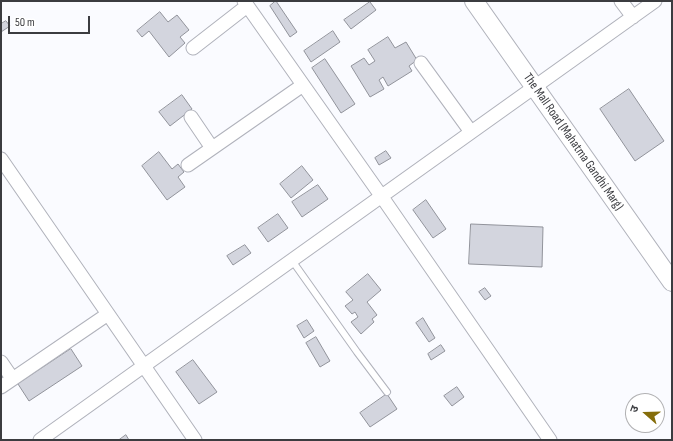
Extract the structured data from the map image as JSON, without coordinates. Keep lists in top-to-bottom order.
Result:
{
  "streets": {
    "street": ["The Mall Road (Mahatma Gandhi Marg)"]
  },
  "scale_bar": "50 m",
  "north": "left"
}
